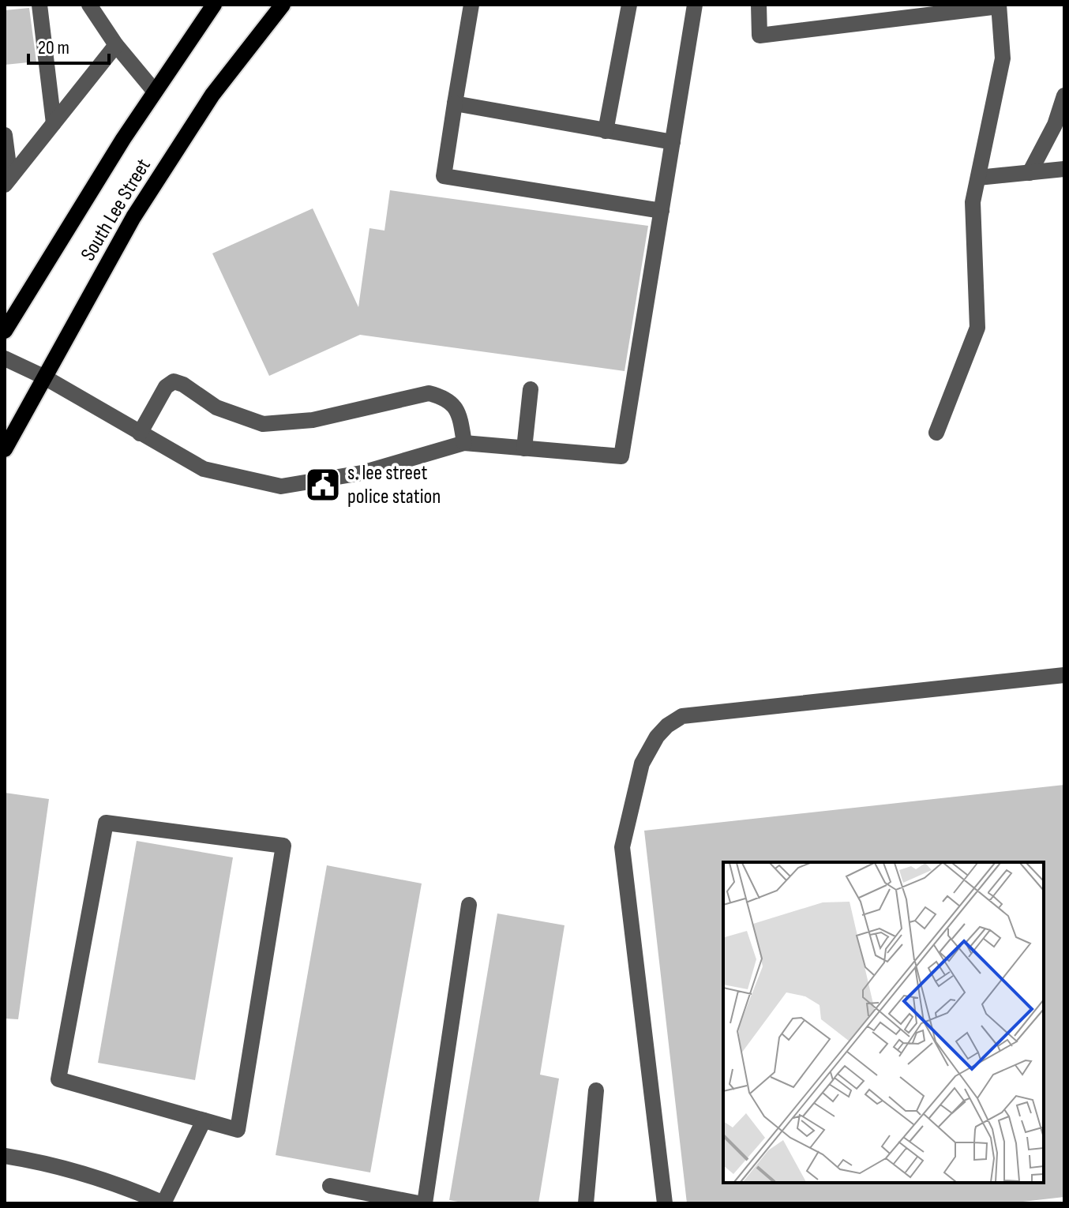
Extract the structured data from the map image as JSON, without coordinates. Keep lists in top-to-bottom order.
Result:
{
  "streets": {
    "main road": ["South Lee Street"]
  },
  "places": {
    "public building": ["s. lee street police station"]
  },
  "scale_bar": "20 m"
}
